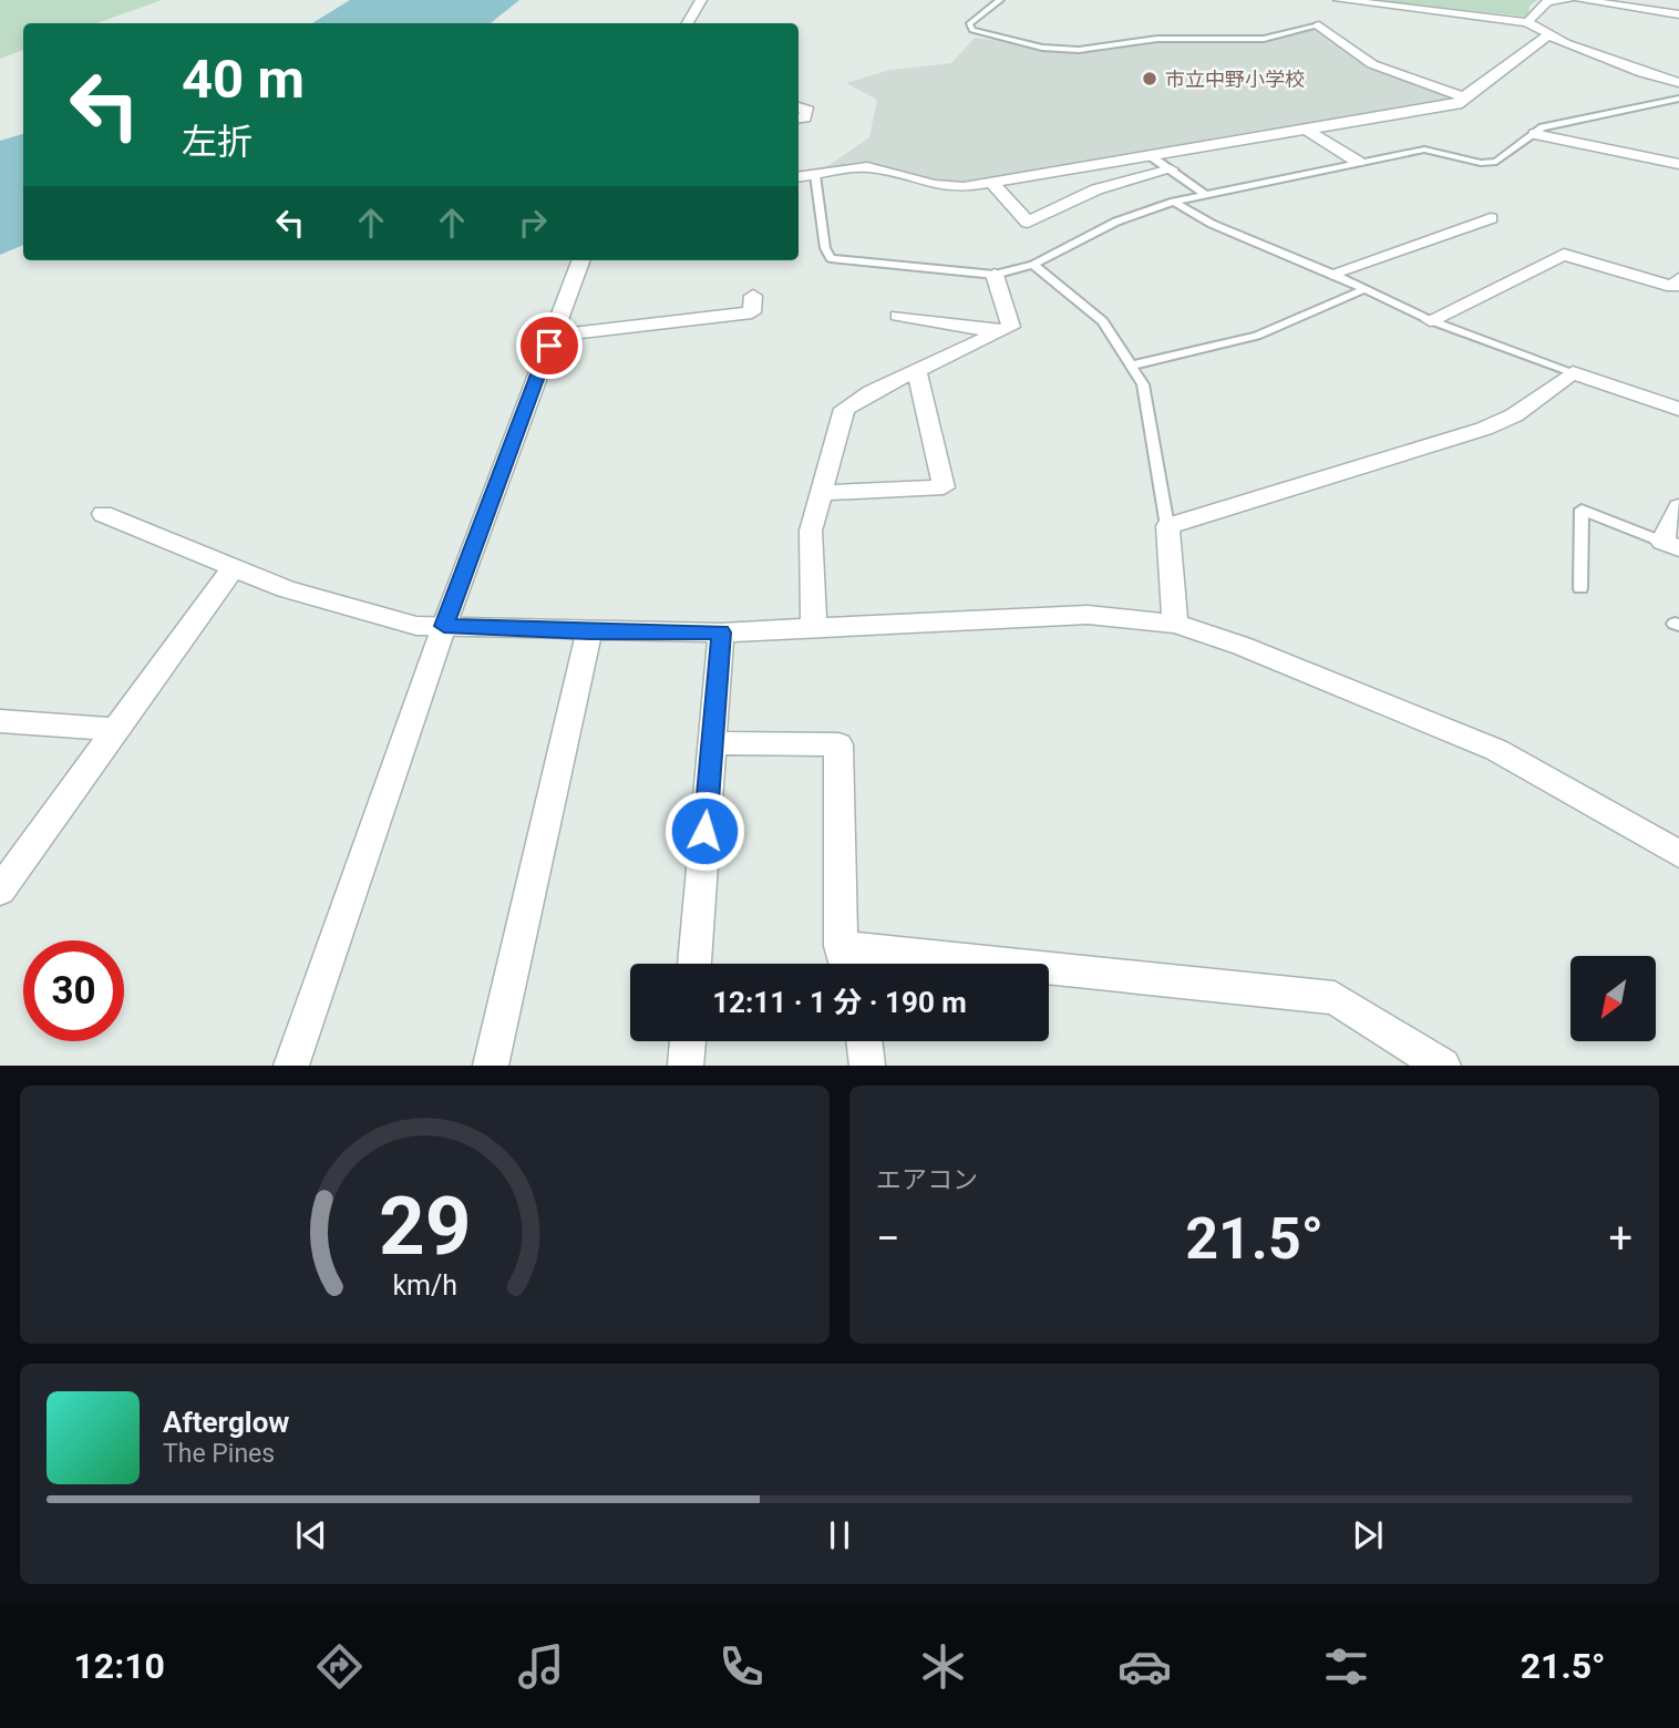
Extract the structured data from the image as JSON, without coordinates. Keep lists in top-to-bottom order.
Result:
{
  "places": ["市立中野小学校"],
  "north": "bottom left",
  "page": {
    "turn": ["40 m", "左折"],
    "limit": "30",
    "trip": "12:11 · 1 分 · 190 m",
    "tile": "エアコン",
    "heat": ["−", "21.5°", "+"],
    "song": ["Afterglow", "The Pines"],
    "tabs": ["12:10", "21.5°"],
    "gauge": ["29", "km/h"]
  }
}
